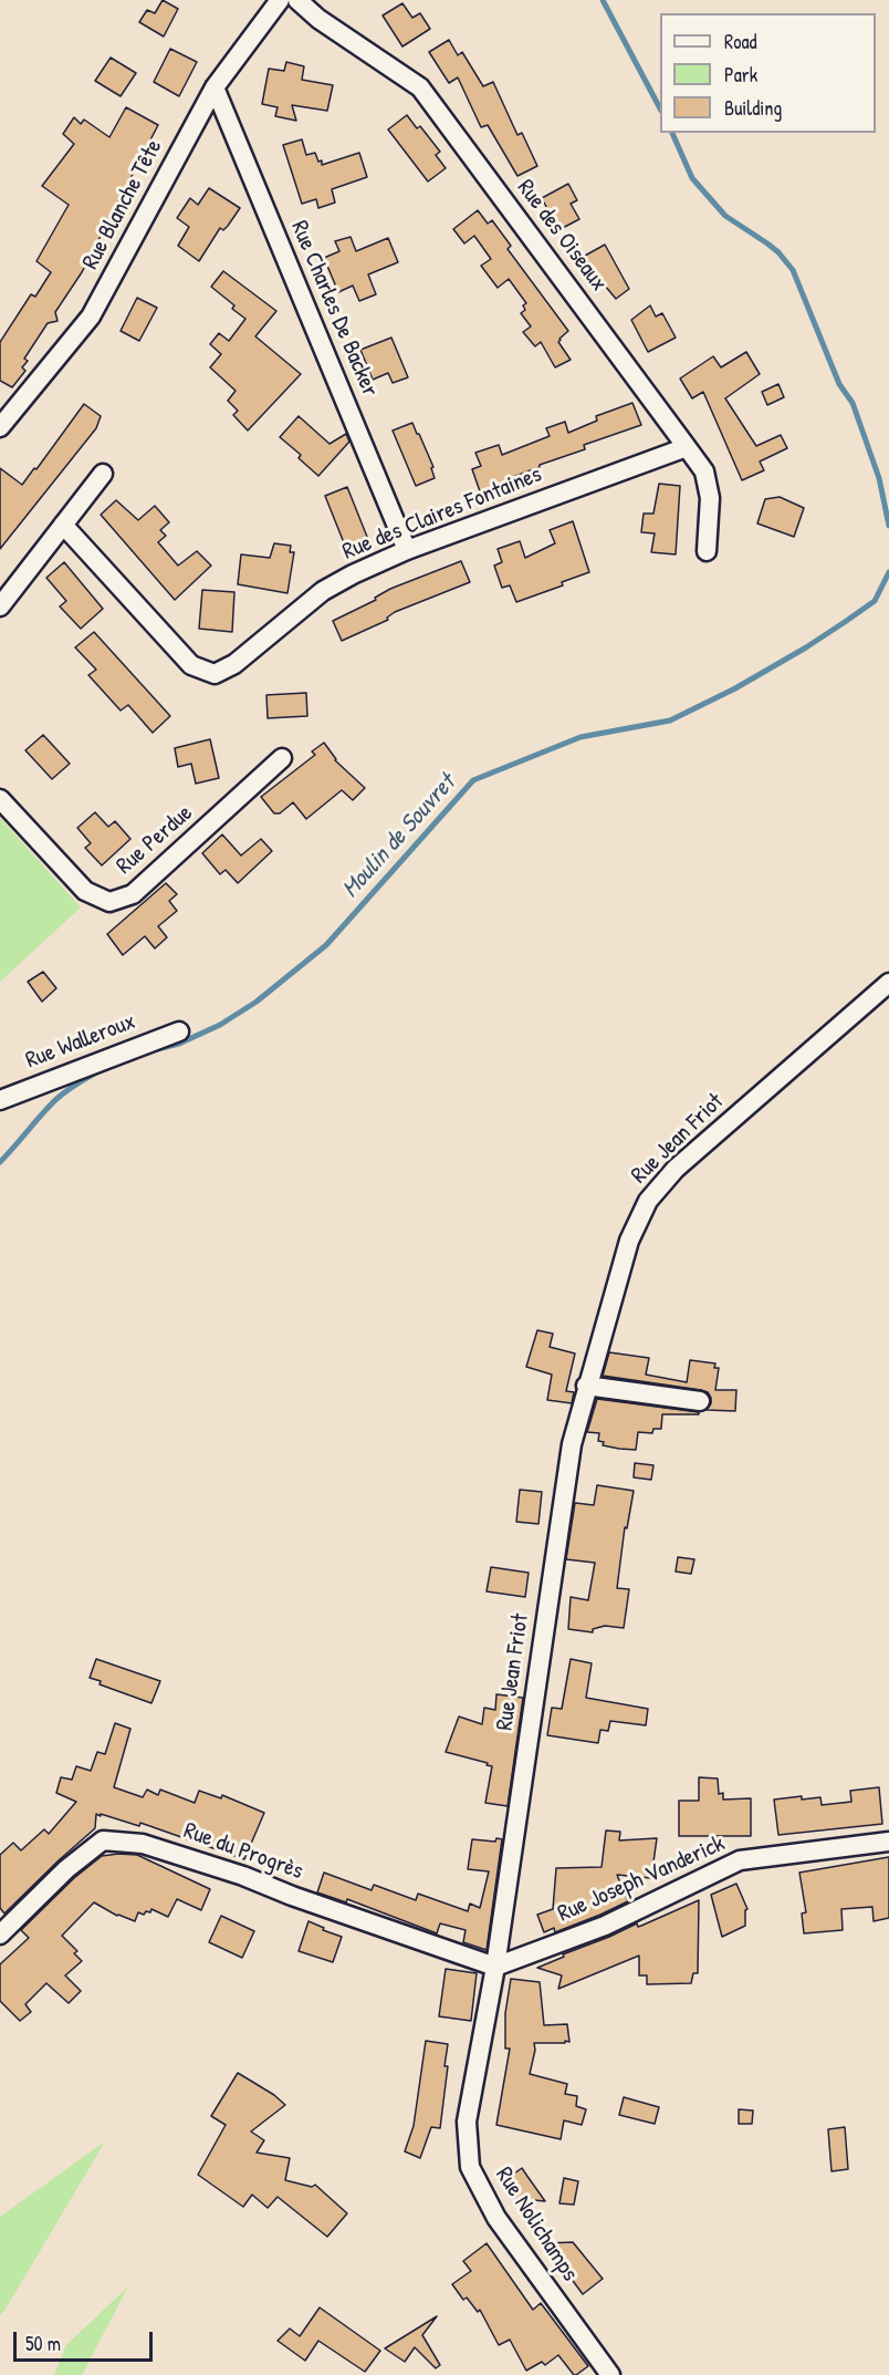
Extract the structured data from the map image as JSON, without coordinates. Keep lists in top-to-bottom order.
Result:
{
  "streets": {
    "street": [
      "Rue Blanche Tête",
      "Rue des Oiseaux",
      "Rue Charles De Backer",
      "Rue des Claires Fontaines",
      "Rue Perdue",
      "Rue Walleroux",
      "Rue Jean Friot",
      "Rue du Progrès",
      "Rue Joseph Vanderick",
      "Rue Nolichamps"
    ]
  },
  "crossings": [
    ["Rue Blanche Tête", "Rue Charles De Backer"],
    ["Rue des Oiseaux", "Rue des Claires Fontaines"],
    ["Rue Charles De Backer", "Rue des Claires Fontaines"],
    ["Rue Jean Friot", "Rue du Progrès"],
    ["Rue Jean Friot", "Rue Joseph Vanderick"],
    ["Rue Jean Friot", "Rue Nolichamps"],
    ["Rue du Progrès", "Rue Joseph Vanderick"],
    ["Rue du Progrès", "Rue Nolichamps"],
    ["Rue Joseph Vanderick", "Rue Nolichamps"]
  ],
  "water": ["Moulin de Souvret"],
  "legend": ["Road", "Park", "Building"],
  "scale_bar": "50 m"
}
